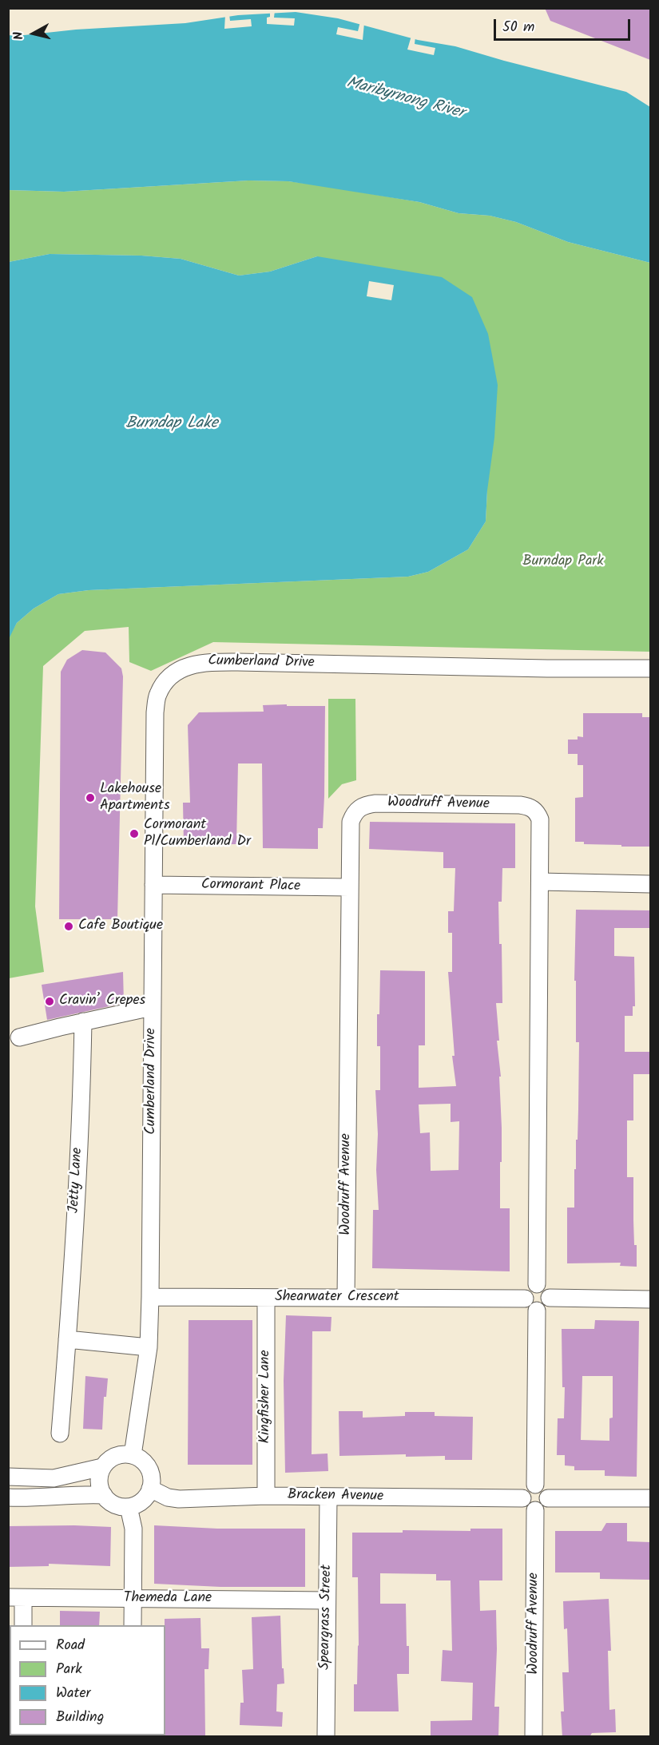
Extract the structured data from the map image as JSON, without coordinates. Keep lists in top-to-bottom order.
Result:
{
  "streets": {
    "street": [
      "Cumberland Drive",
      "Woodruff Avenue",
      "Cormorant Place",
      "Jetty Lane",
      "Shearwater Crescent",
      "Kingfisher Lane",
      "Bracken Avenue",
      "Themeda Lane",
      "Speargrass Street"
    ]
  },
  "crossings": [
    ["Cumberland Drive", "Cormorant Place"],
    ["Cumberland Drive", "Shearwater Crescent"],
    ["Cumberland Drive", "Bracken Avenue"],
    ["Woodruff Avenue", "Cormorant Place"],
    ["Woodruff Avenue", "Shearwater Crescent"],
    ["Woodruff Avenue", "Bracken Avenue"],
    ["Shearwater Crescent", "Kingfisher Lane"],
    ["Kingfisher Lane", "Bracken Avenue"],
    ["Bracken Avenue", "Speargrass Street"],
    ["Themeda Lane", "Speargrass Street"]
  ],
  "water": ["Maribyrnong River", "Burndap Lake"],
  "parks": ["Burndap Park"],
  "places": [
    "Lakehouse Apartments",
    "Cormorant Pl/Cumberland Dr",
    "Cafe Boutique",
    "Cravin’ Crepes"
  ],
  "legend": [
    "Road",
    "Park",
    "Water",
    "Building"
  ],
  "scale_bar": "50 m",
  "north": "left"
}
